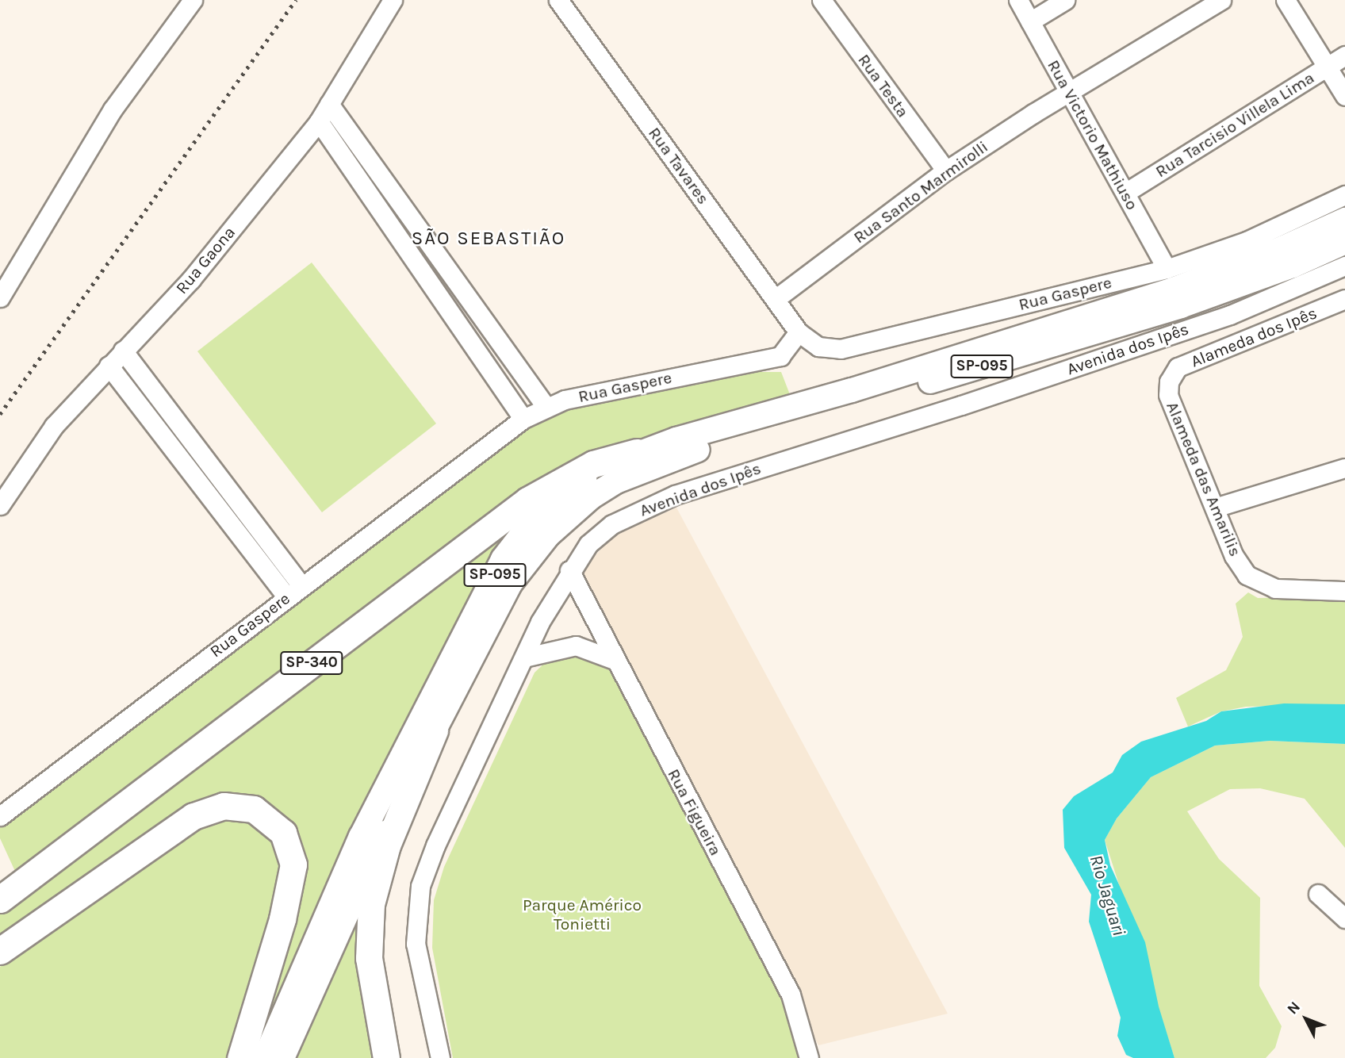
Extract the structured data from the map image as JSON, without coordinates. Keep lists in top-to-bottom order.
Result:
{
  "streets": {
    "highway": ["SP-340"],
    "main road": ["SP-095"],
    "street": [
      "Rua Testa",
      "Rua Tarcisio Villela Lima",
      "Rua Victorio Mathiuso",
      "Rua Tavares",
      "Rua Santo Marmirolli",
      "Rua Gaona",
      "Rua Gaspere",
      "Alameda dos Ipês",
      "Avenida dos Ipês",
      "Alameda das Amarilis",
      "Rua Figueira"
    ]
  },
  "crossings": [
    ["Rua Testa", "Rua Santo Marmirolli"],
    ["Rua Tarcisio Villela Lima", "Rua Victorio Mathiuso"],
    ["Rua Victorio Mathiuso", "Rua Santo Marmirolli"],
    ["Rua Victorio Mathiuso", "Rua Gaspere"],
    ["Rua Tavares", "Rua Santo Marmirolli"],
    ["Rua Tavares", "Rua Gaspere"],
    ["Alameda dos Ipês", "Alameda das Amarilis"],
    ["Avenida dos Ipês", "Rua Figueira"],
    ["SP-095", "SP-340"]
  ],
  "districts": ["SÃO SEBASTIÃO"],
  "water": ["Rio Jaguari"],
  "parks": ["Parque Américo Tonietti"],
  "north": "top left"
}
